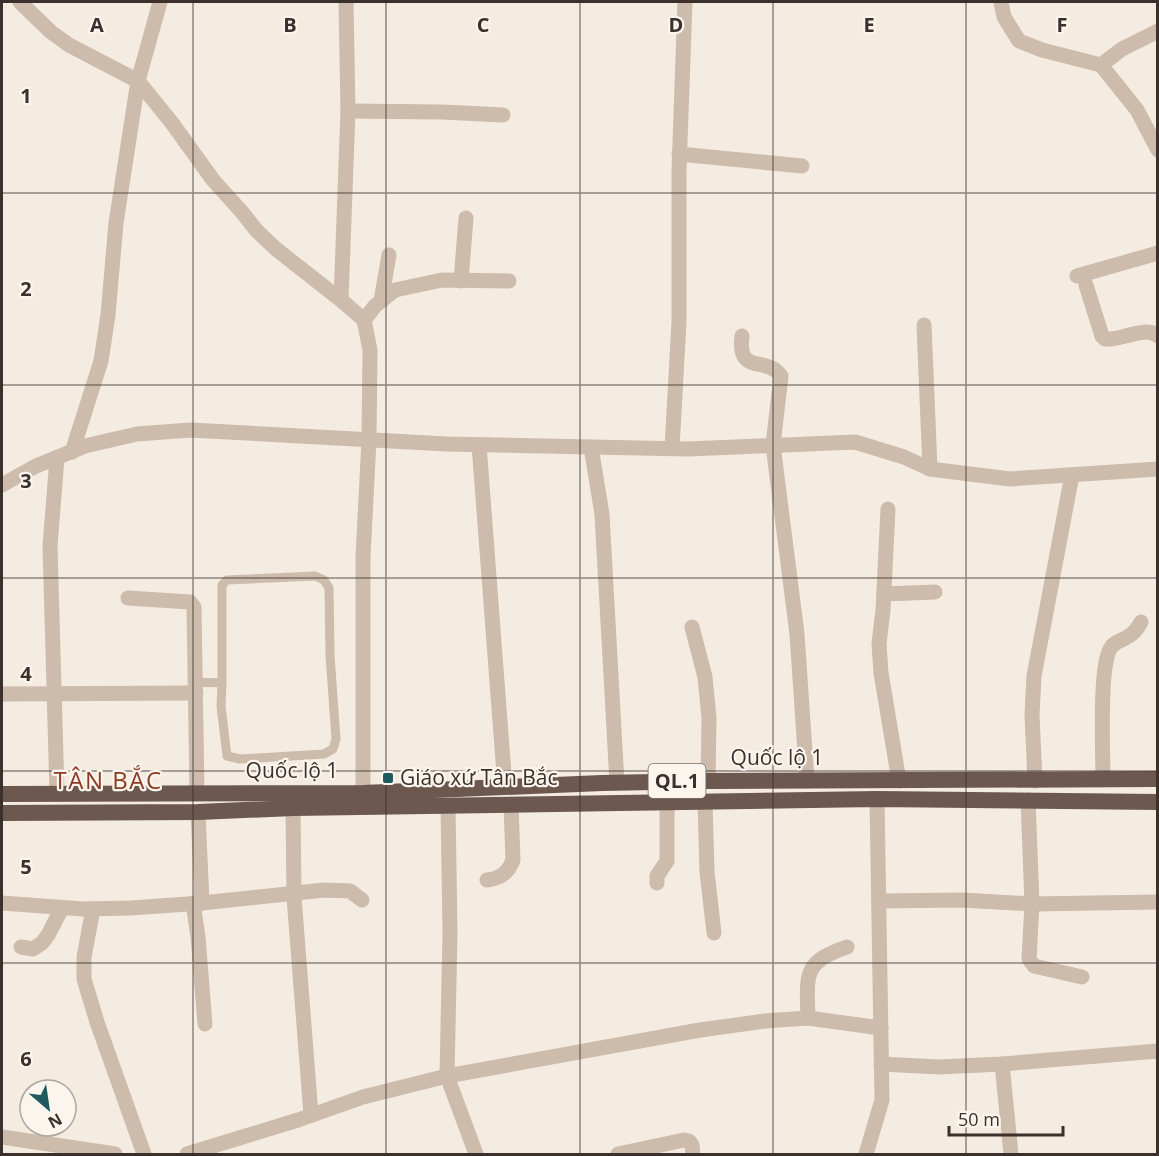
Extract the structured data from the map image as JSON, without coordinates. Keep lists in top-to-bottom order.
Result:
{
  "streets": {
    "highway": ["Quốc lộ 1", "QL.1"]
  },
  "districts": ["TÂN BẮC"],
  "places": {
    "transit": ["Giáo xứ Tân Bắc"]
  },
  "scale_bar": "50 m",
  "north": "bottom right",
  "grid": {
    "columns": [
      "A",
      "B",
      "C",
      "D",
      "E",
      "F"
    ],
    "rows": [
      "1",
      "2",
      "3",
      "4",
      "5",
      "6"
    ]
  }
}
